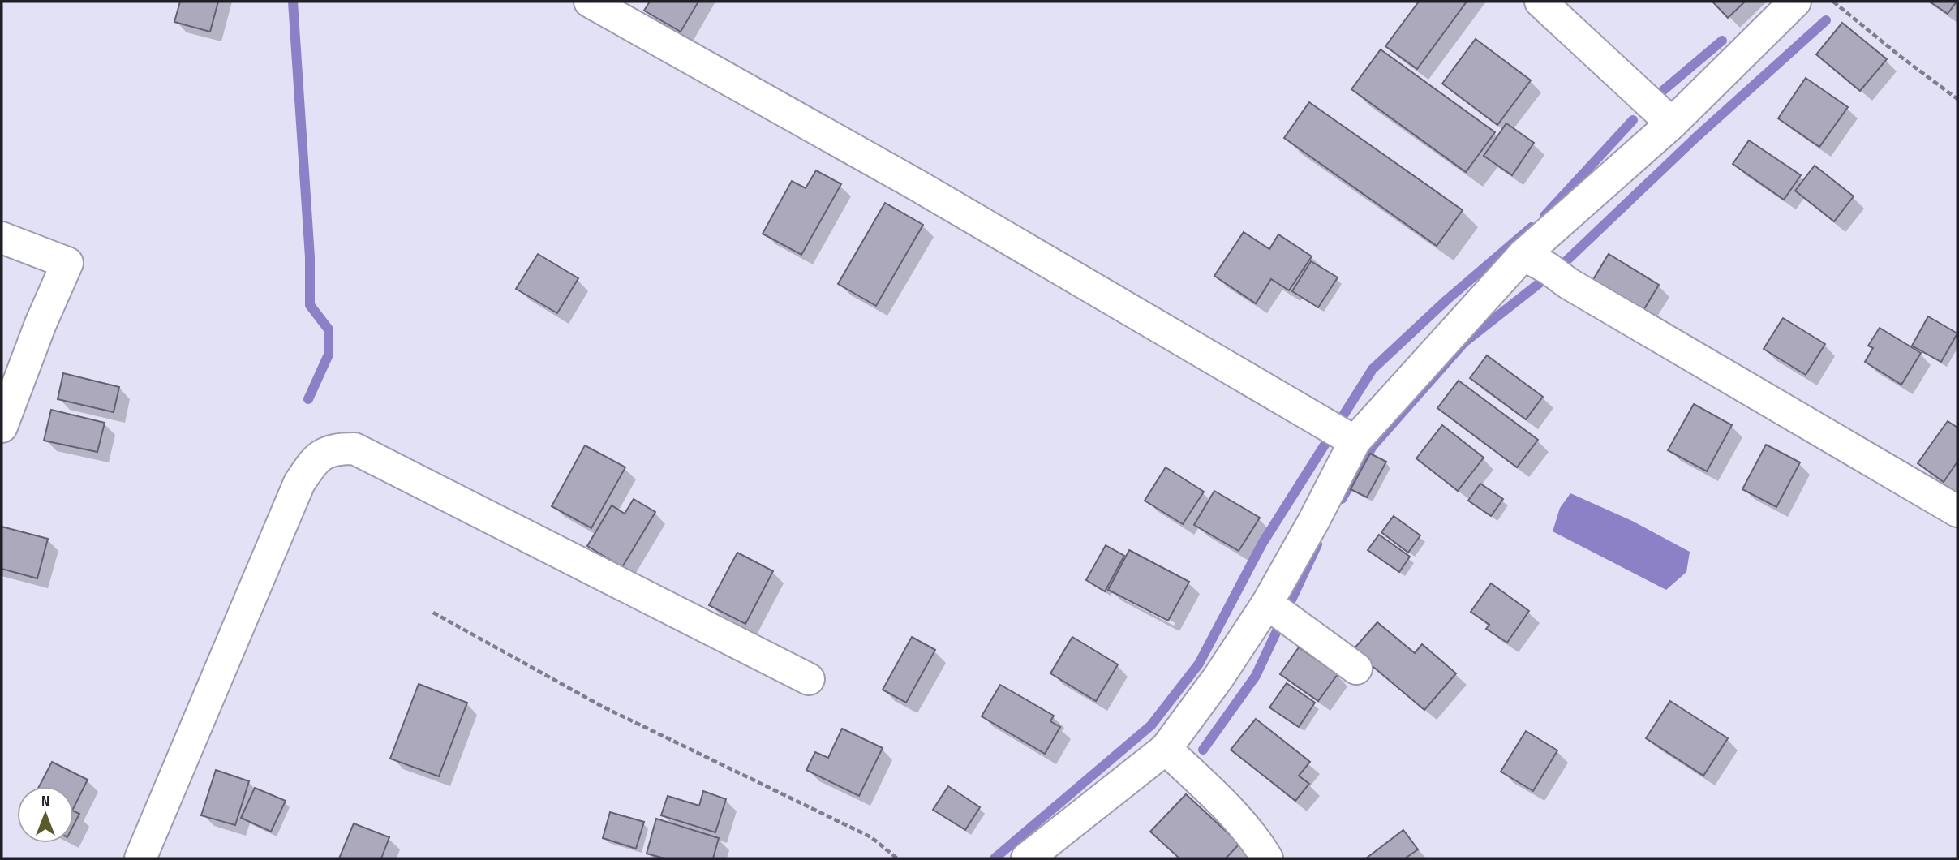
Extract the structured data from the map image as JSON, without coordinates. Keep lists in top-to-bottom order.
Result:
{
  "north": "top"
}
